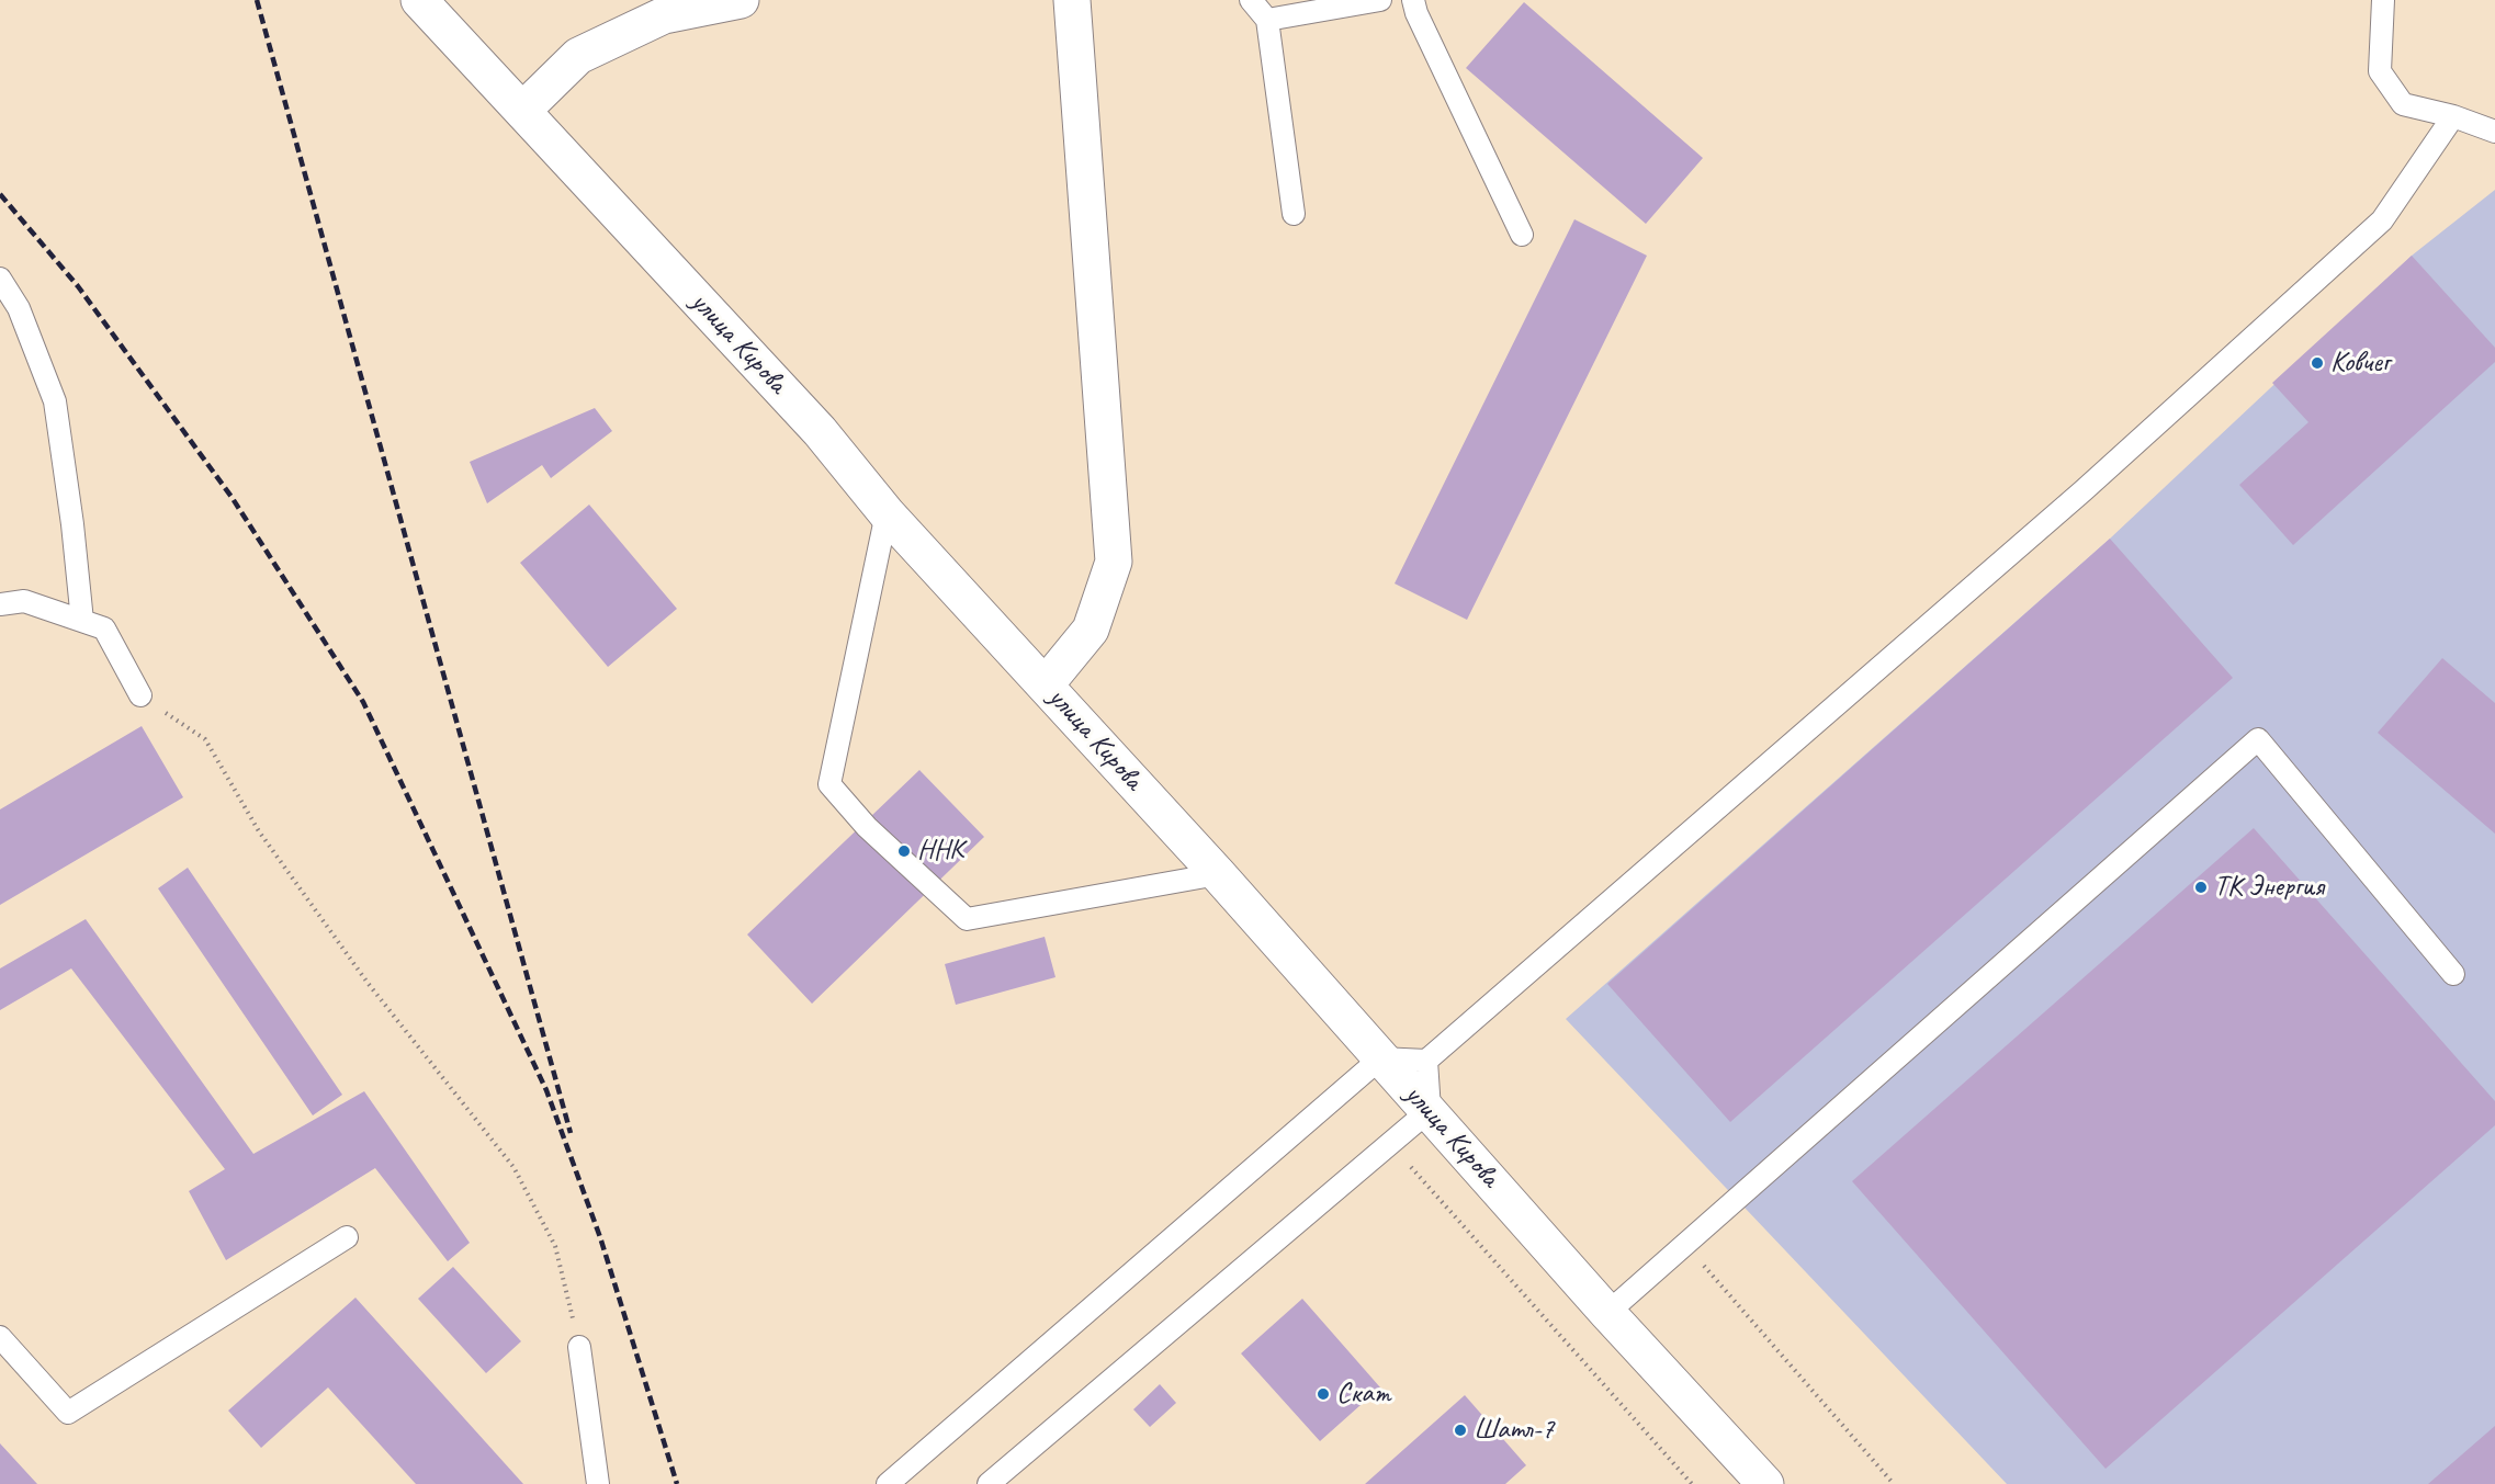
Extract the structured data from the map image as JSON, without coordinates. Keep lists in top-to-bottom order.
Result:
{
  "streets": {
    "main road": ["улица Кирова"]
  },
  "places": [
    "Ковчег",
    "ННК",
    "ТК Энергия",
    "Скат",
    "Шатл-7"
  ]
}
